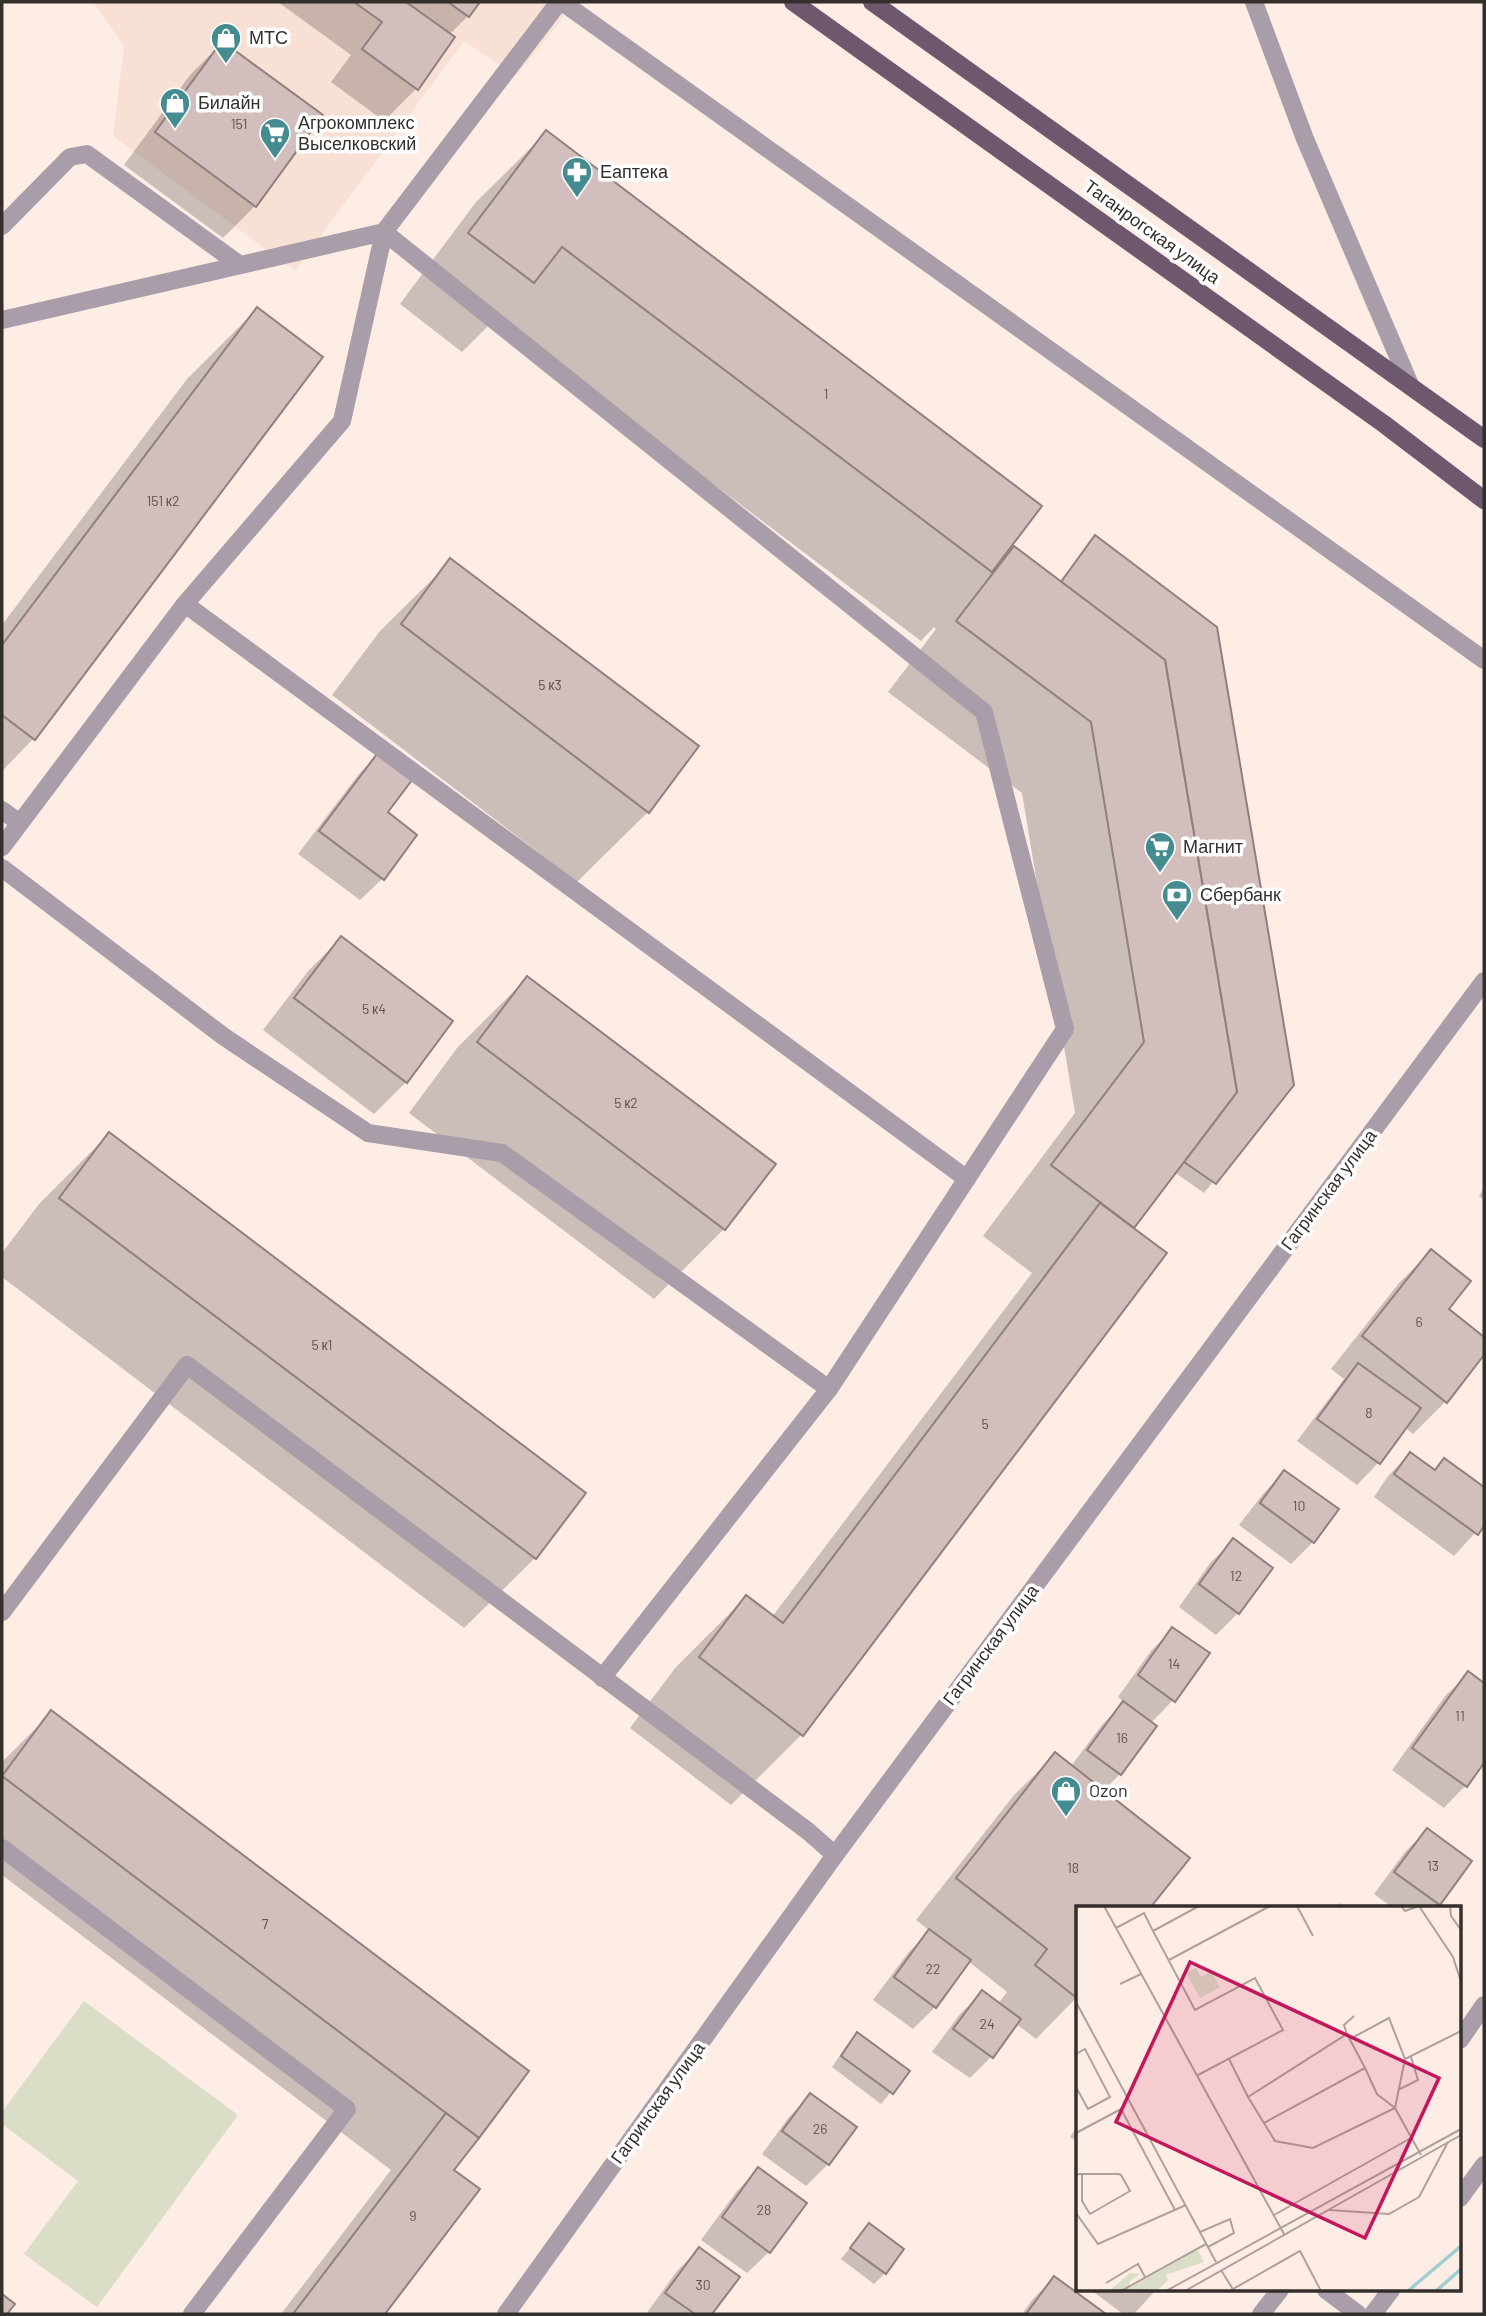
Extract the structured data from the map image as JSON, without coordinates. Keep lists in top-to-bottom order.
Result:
{
  "streets": {
    "main road": ["Таганрогская улица"],
    "street": ["Гагринская улица"]
  },
  "places": {
    "shop": ["МТС", "Билайн", "Ozon"],
    "supermarket": ["Агрокомплекс Выселковский", "Магнит"],
    "pharmacy": ["Еаптека"],
    "bank": ["Сбербанк"]
  },
  "house_numbers": [
    "151",
    "1",
    "151 к2",
    "5 к3",
    "5 к4",
    "5 к2",
    "6",
    "5 к1",
    "8",
    "5",
    "10",
    "12",
    "14",
    "11",
    "16",
    "13",
    "18",
    "7",
    "22",
    "24",
    "26",
    "28",
    "9",
    "30"
  ]
}
